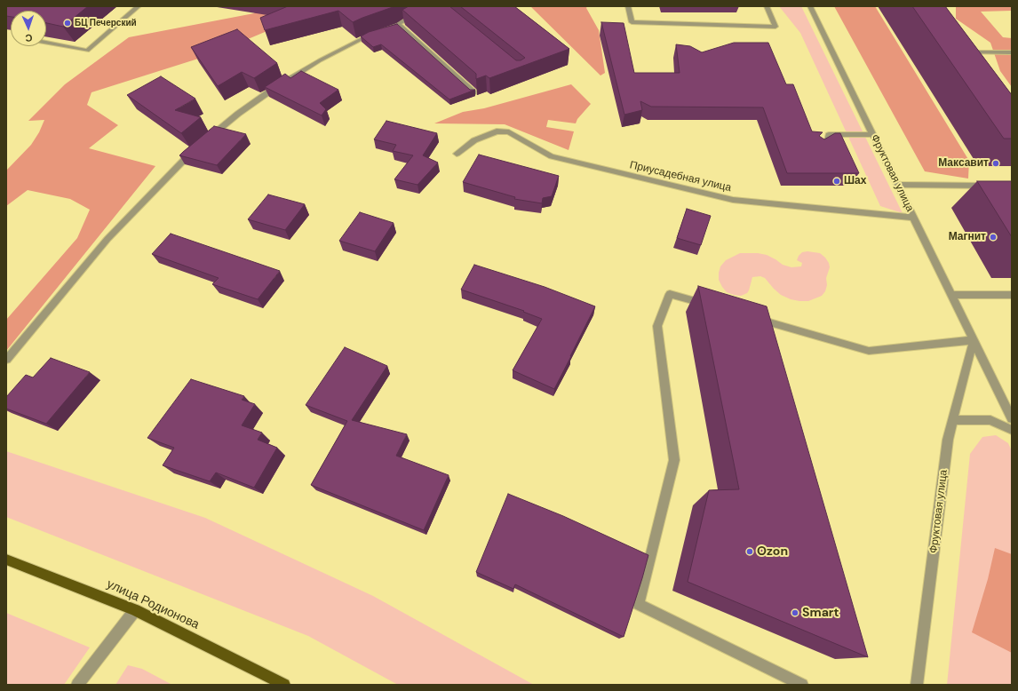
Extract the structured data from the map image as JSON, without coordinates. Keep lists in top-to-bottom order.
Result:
{
  "streets": {
    "main road": ["улица Родионова"],
    "street": ["Фруктовая улица", "Приусадебная улица"]
  },
  "crossings": [
    ["Фруктовая улица", "Приусадебная улица"]
  ],
  "places": [
    "БЦ Печерский",
    "Максавит",
    "Шах",
    "Магнит",
    "Ozon",
    "Smart"
  ],
  "north": "bottom"
}
